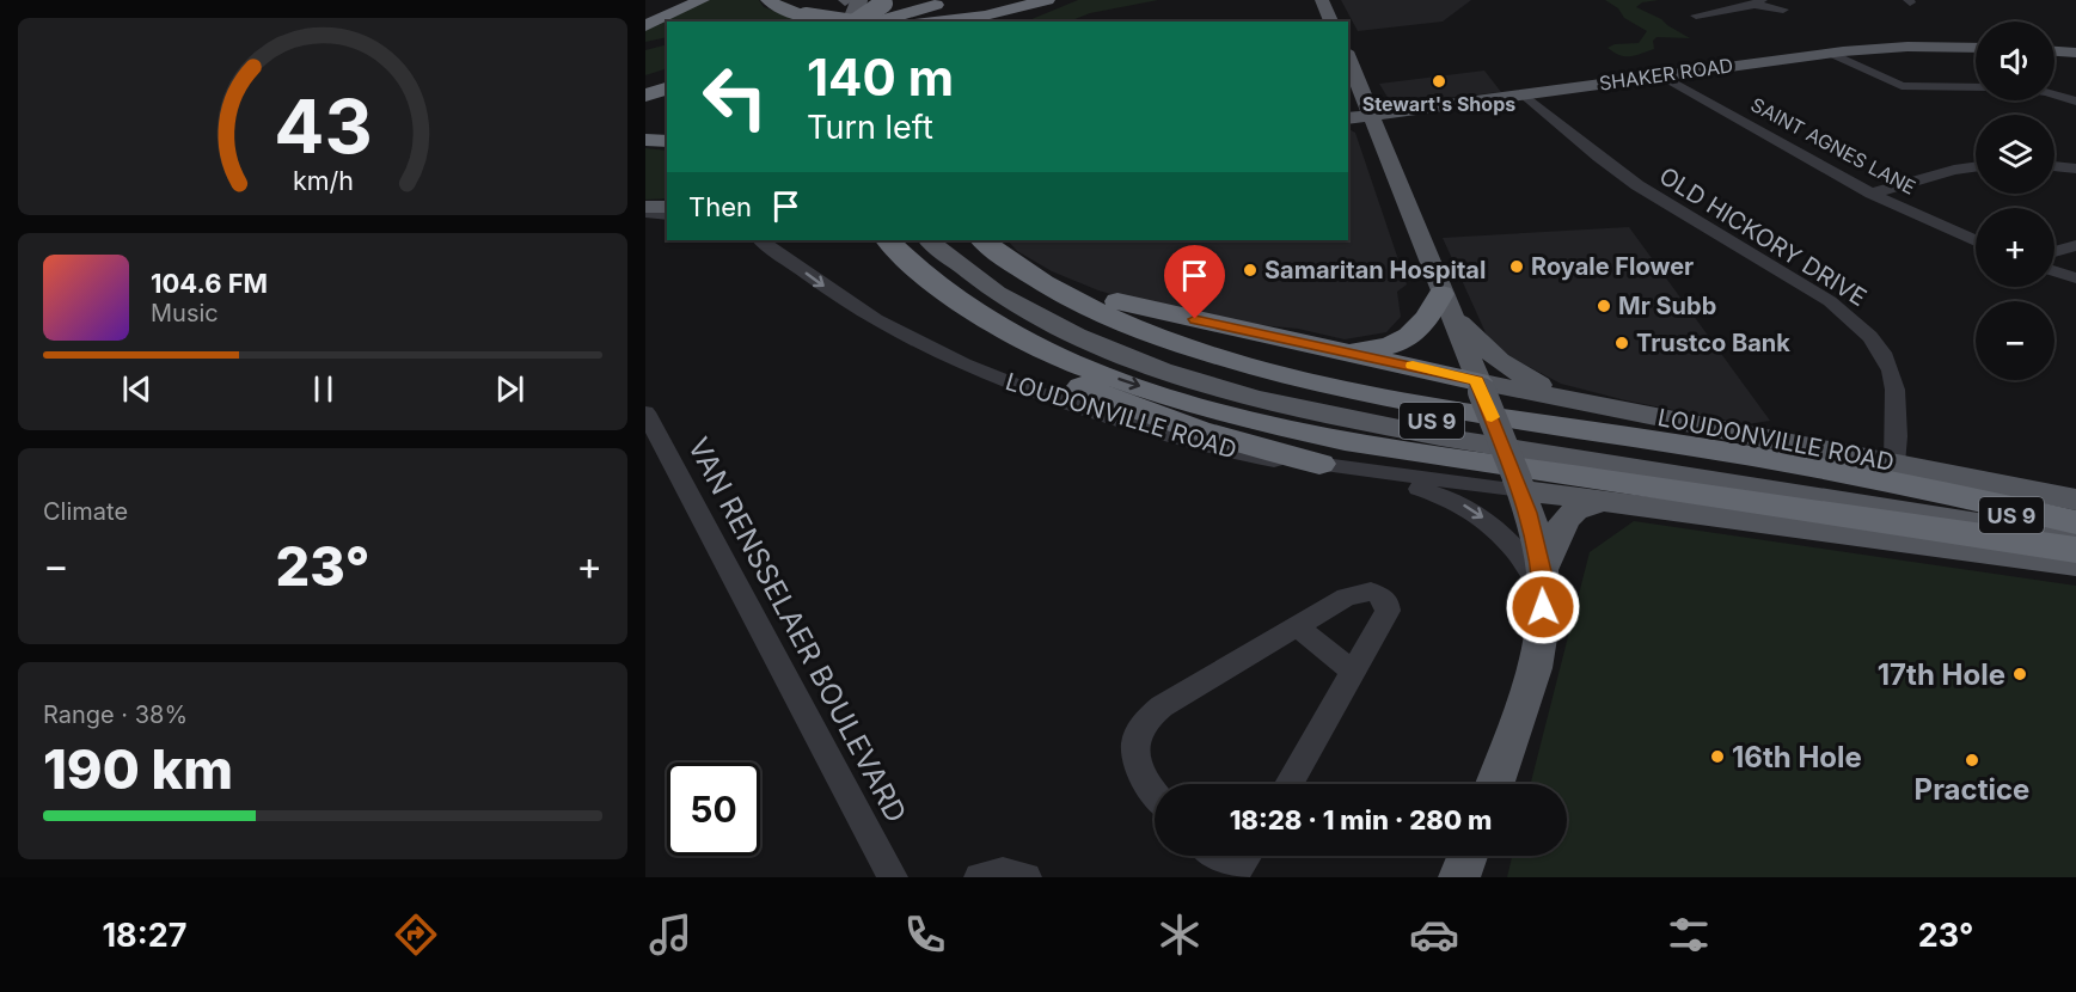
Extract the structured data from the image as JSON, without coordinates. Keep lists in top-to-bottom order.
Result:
{
  "streets": {
    "main road": ["SHAKER ROAD", "LOUDONVILLE ROAD", "US 9"],
    "street": ["SAINT AGNES LANE", "OLD HICKORY DRIVE", "VAN RENSSELAER BOULEVARD"]
  },
  "crossings": [
    ["SHAKER ROAD", "SAINT AGNES LANE"],
    ["SHAKER ROAD", "OLD HICKORY DRIVE"],
    ["OLD HICKORY DRIVE", "LOUDONVILLE ROAD"]
  ],
  "places": [
    "Stewart's Shops",
    "Royale Flower",
    "Samaritan Hospital",
    "Mr Subb",
    "Trustco Bank",
    "17th Hole",
    "16th Hole",
    "Practice"
  ],
  "page": {
    "map_buttons": ["+", "−"],
    "turn": ["140 m", "Turn left"],
    "then": "Then",
    "song": ["104.6 FM", "Music"],
    "tile": [
      "Climate",
      ["Range · 38%", "190 km"]
    ],
    "heat": ["−", "23°", "+"],
    "limit": "50",
    "trip": "18:28 · 1 min · 280 m",
    "tabs": ["18:27", "23°"],
    "gauge": ["43", "km/h"]
  }
}
